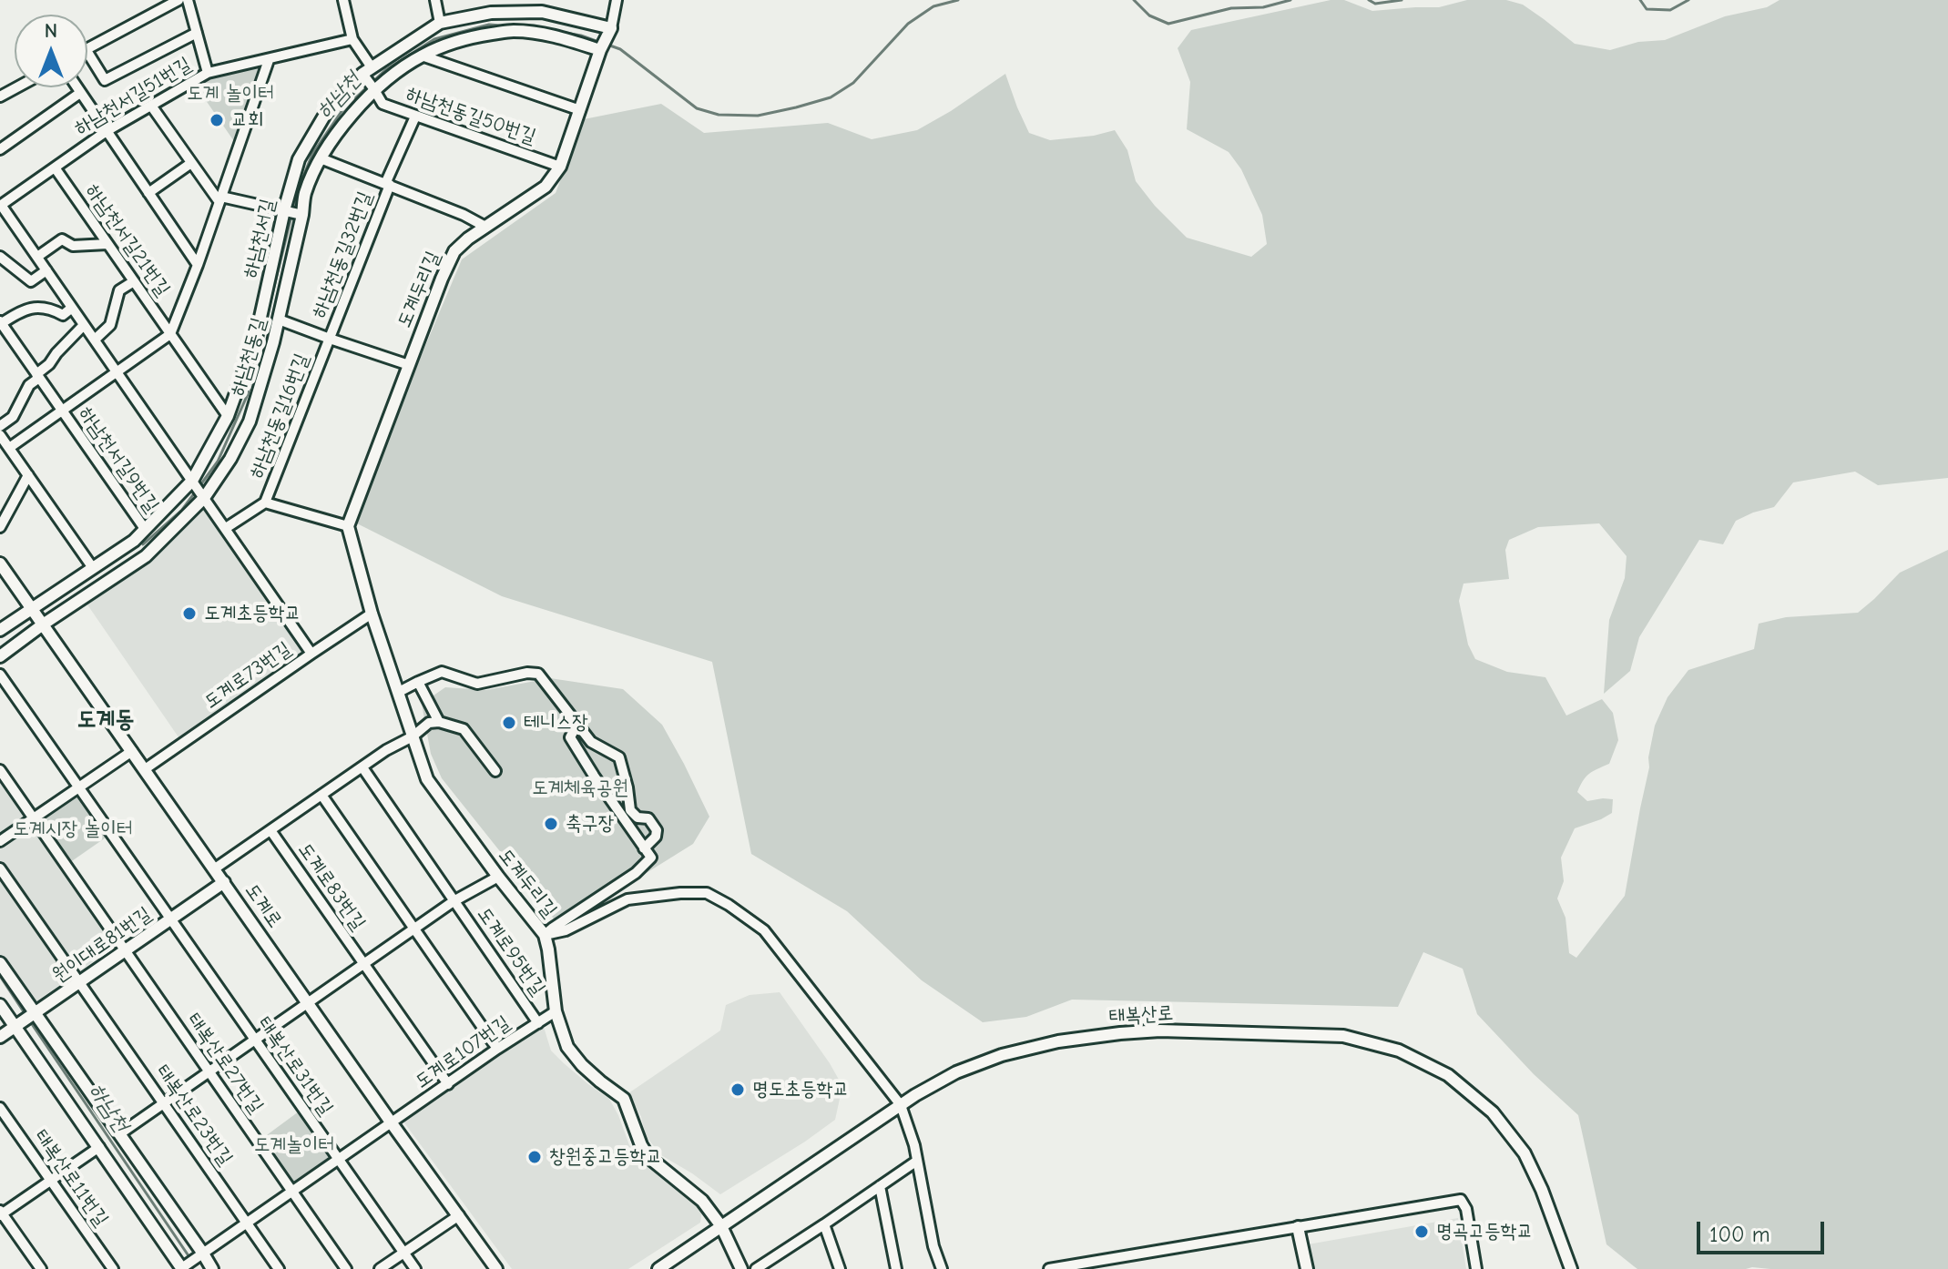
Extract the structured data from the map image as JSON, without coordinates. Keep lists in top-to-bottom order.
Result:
{
  "streets": {
    "street": [
      "하남천서길51번길",
      "하남천동길50번길",
      "하남천서길",
      "하남천서길21번길",
      "하남천동길32번길",
      "도계두리길",
      "하남천동길",
      "하남천동길16번길",
      "하남천서길9번길",
      "도계로73번길",
      "도계로83번길",
      "도계로",
      "원이대로81번길",
      "도계로95번길",
      "태복산로",
      "도계로107번길",
      "태복산로27번길",
      "태복산로31번길",
      "태복산로23번길",
      "태복산로11번길"
    ]
  },
  "crossings": [
    ["하남천서길51번길", "하남천서길21번길"],
    ["하남천동길50번길", "하남천서길"],
    ["하남천동길50번길", "하남천동길32번길"],
    ["하남천동길50번길", "도계두리길"],
    ["하남천동길50번길", "하남천동길"],
    ["하남천서길", "하남천서길21번길"],
    ["하남천서길", "도계두리길"],
    ["하남천서길", "하남천서길9번길"],
    ["하남천서길", "도계로"],
    ["하남천서길21번길", "하남천서길9번길"],
    ["하남천동길32번길", "도계두리길"],
    ["하남천동길32번길", "하남천동길"],
    ["하남천동길32번길", "하남천동길16번길"],
    ["도계두리길", "하남천동길"],
    ["도계두리길", "도계로73번길"],
    ["도계두리길", "도계로95번길"],
    ["도계두리길", "태복산로"],
    ["도계두리길", "도계로107번길"],
    ["하남천동길", "도계로"],
    ["도계로73번길", "도계로"],
    ["도계로83번길", "도계로95번길"],
    ["도계로", "원이대로81번길"],
    ["도계로", "도계로95번길"],
    ["도계로", "도계로107번길"],
    ["원이대로81번길", "태복산로27번길"],
    ["원이대로81번길", "태복산로31번길"],
    ["원이대로81번길", "태복산로23번길"],
    ["도계로95번길", "도계로107번길"],
    ["도계로95번길", "태복산로27번길"],
    ["도계로95번길", "태복산로31번길"],
    ["도계로95번길", "태복산로23번길"],
    ["도계로107번길", "태복산로27번길"],
    ["도계로107번길", "태복산로31번길"],
    ["도계로107번길", "태복산로23번길"]
  ],
  "districts": ["도계동"],
  "water": ["하남천"],
  "parks": [
    "도계 놀이터",
    "도계체육공원",
    "도계시장 놀이터",
    "도계놀이터"
  ],
  "places": [
    "교회",
    "도계초등학교",
    "테니스장",
    "축구장",
    "명도초등학교",
    "창원중고등학교",
    "명곡고등학교"
  ],
  "scale_bar": "100 m",
  "north": "top"
}
